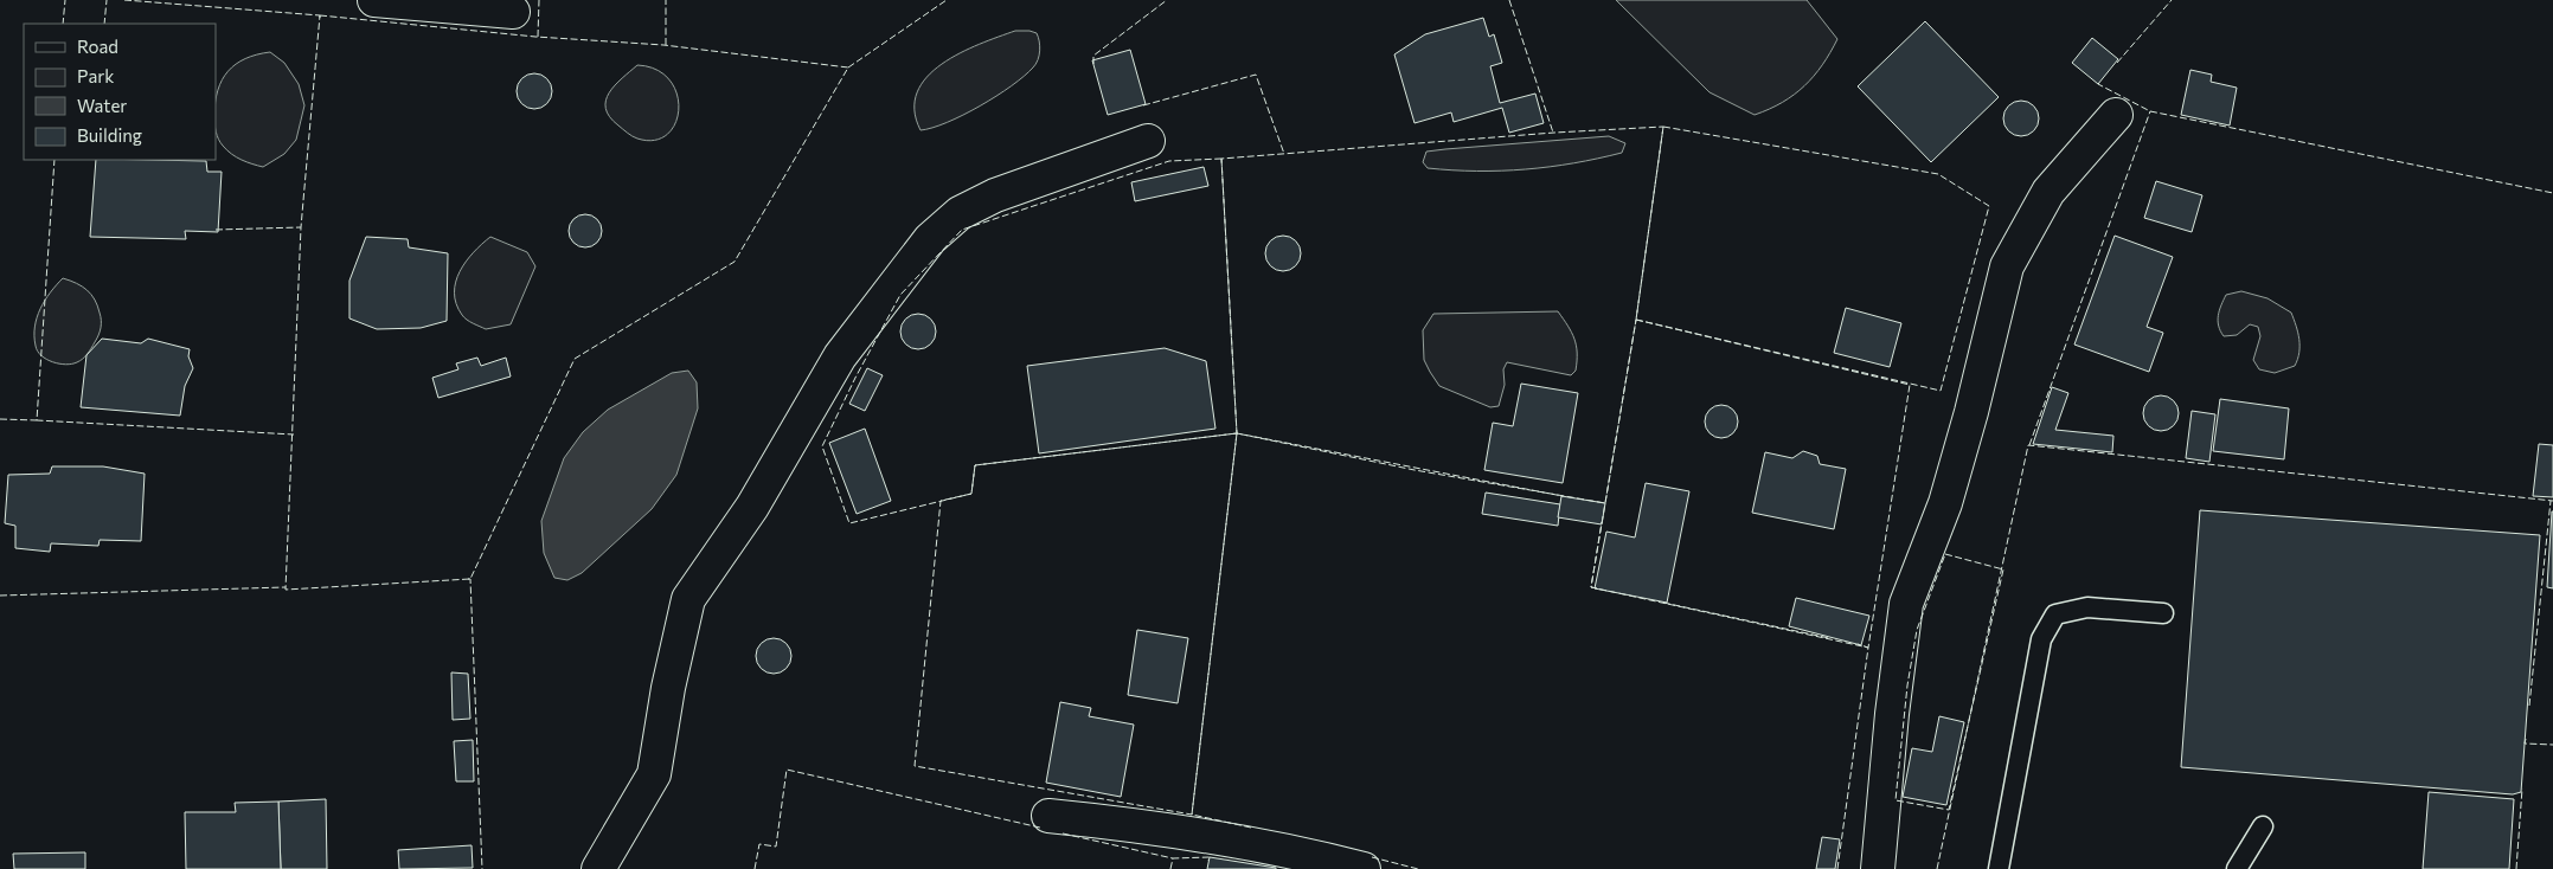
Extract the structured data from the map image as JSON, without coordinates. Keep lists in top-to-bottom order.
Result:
{
  "legend": [
    "Road",
    "Park",
    "Water",
    "Building"
  ]
}
